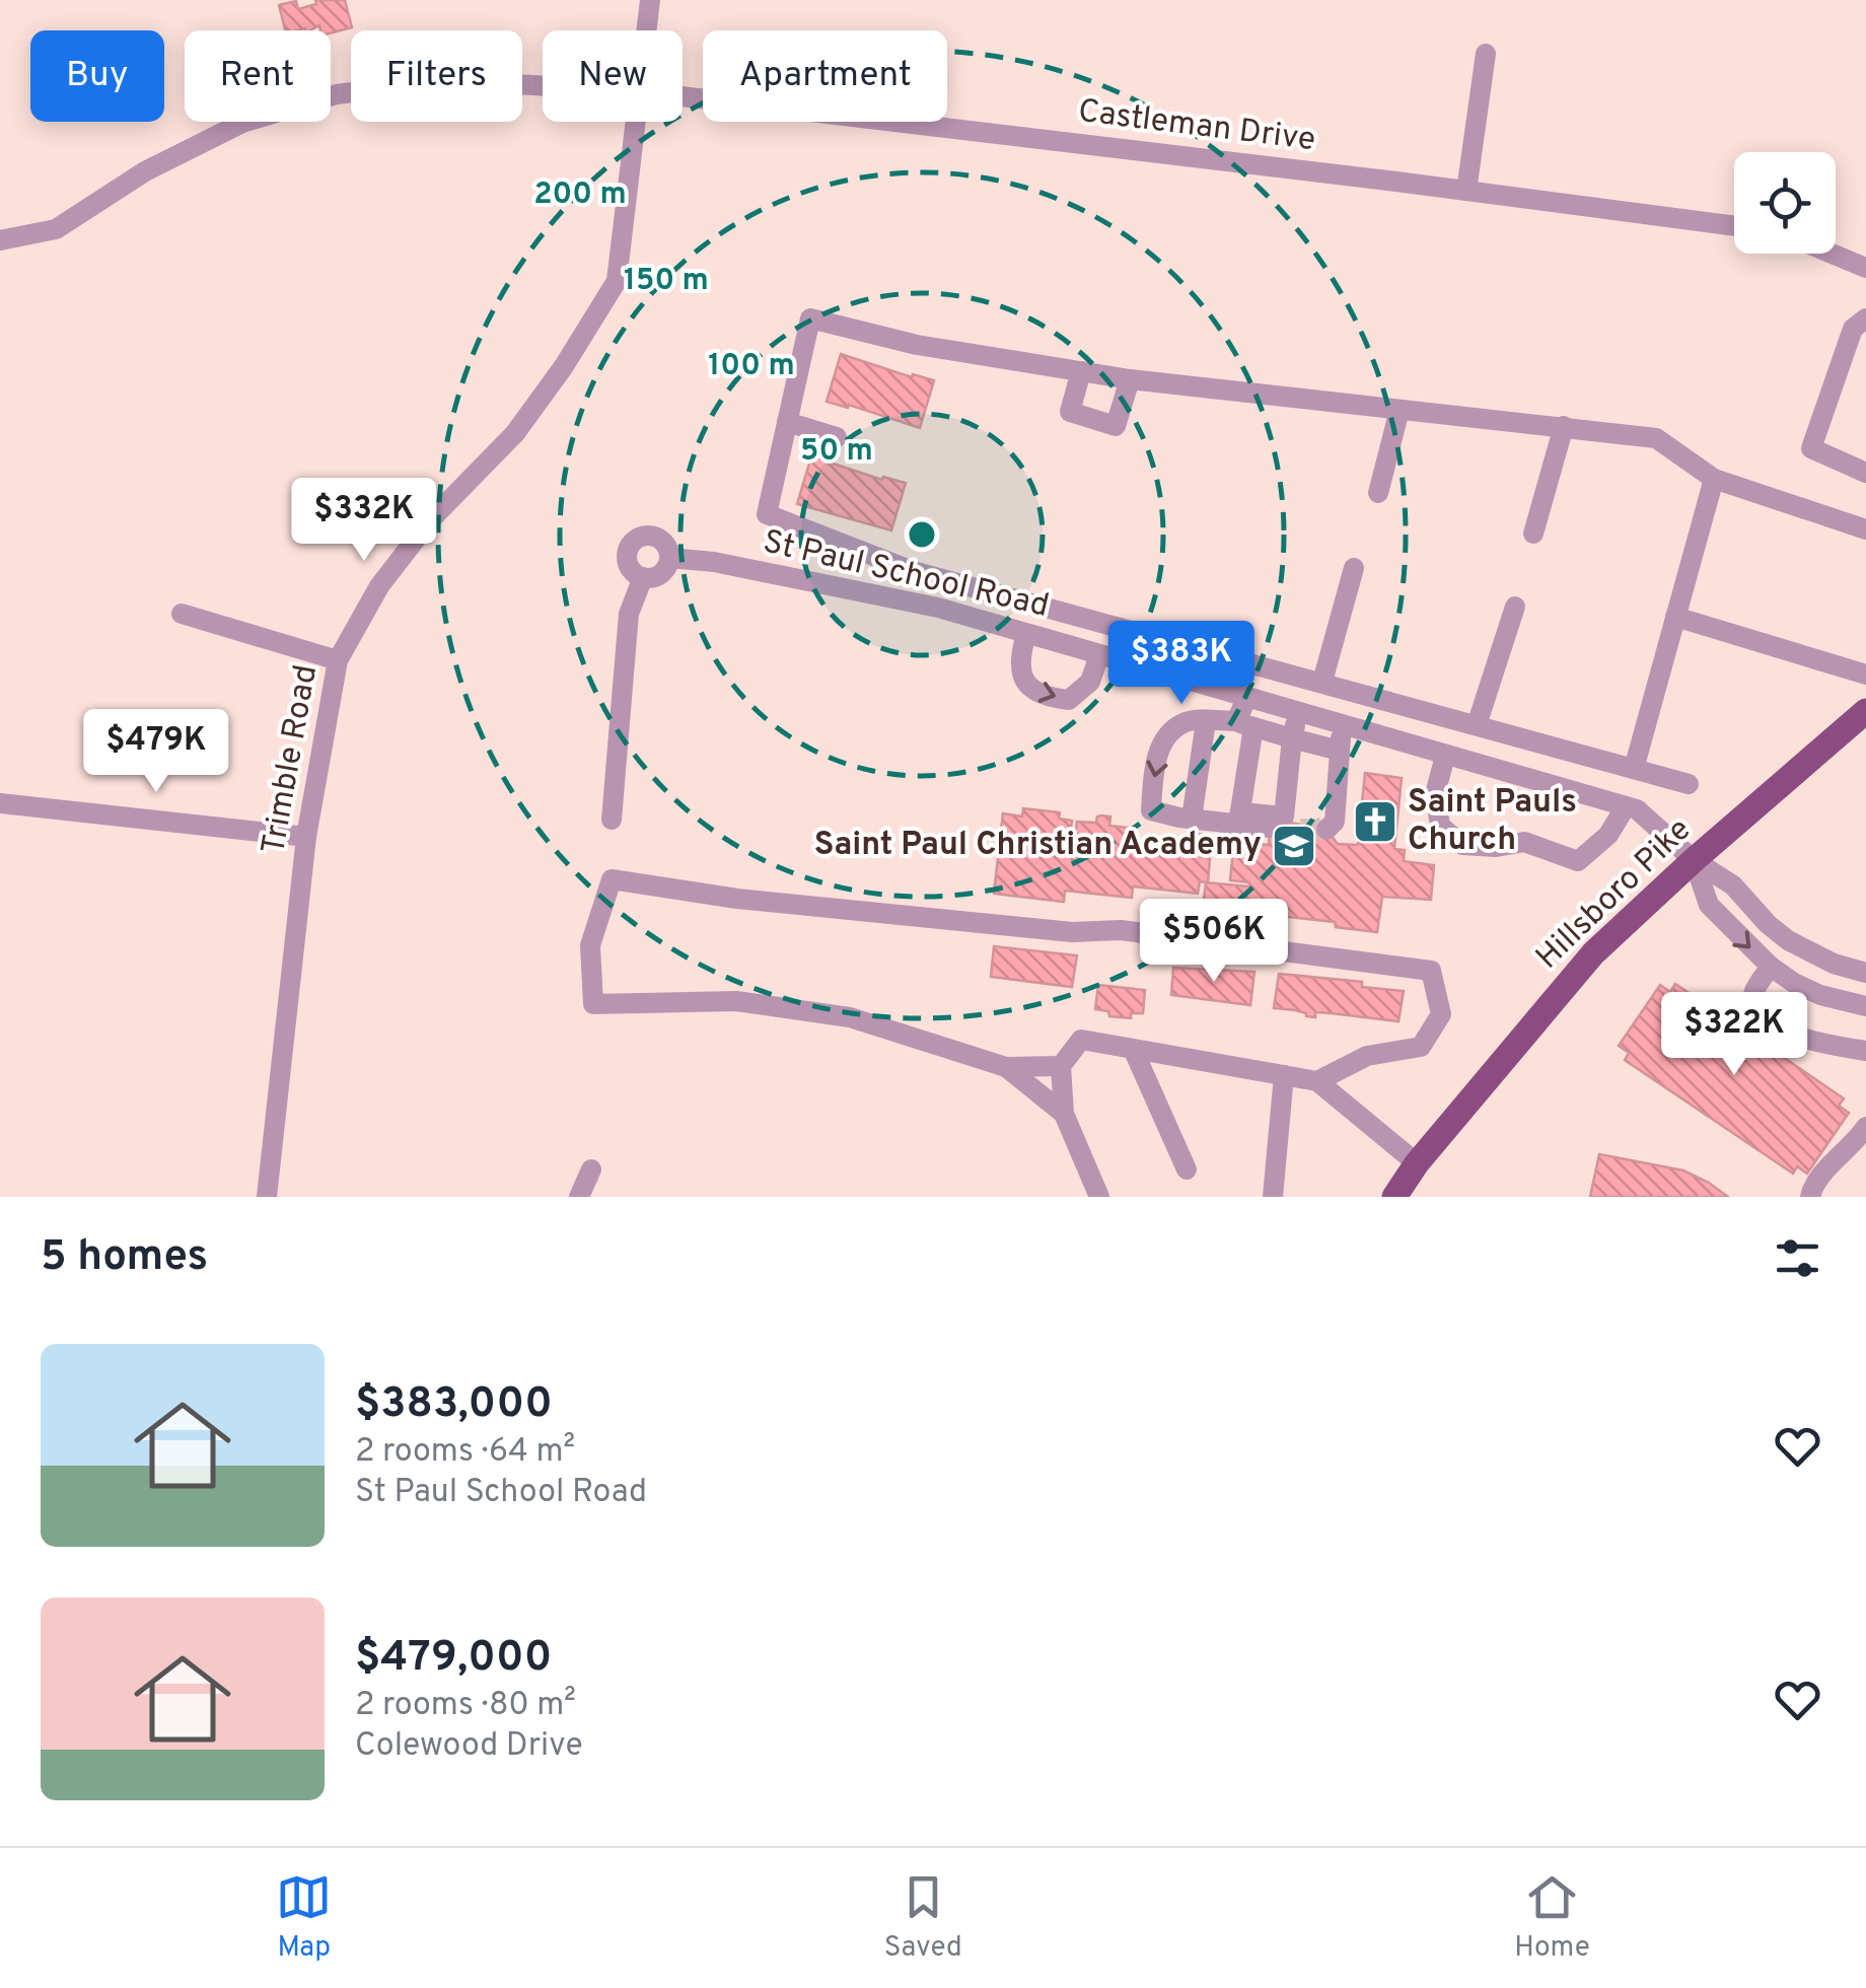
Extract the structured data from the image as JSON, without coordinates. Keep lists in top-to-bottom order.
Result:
{
  "streets": {
    "main road": ["Hillsboro Pike"],
    "street": ["Castleman Drive", "St Paul School Road", "Trimble Road"]
  },
  "crossings": [
    ["St Paul School Road", "Hillsboro Pike"]
  ],
  "places": {
    "church": ["Saint Pauls Church"],
    "school or university": ["Saint Paul Christian Academy"]
  },
  "page": {
    "chip": [
      "Buy",
      "Rent",
      "Filters",
      "New",
      "Apartment"
    ],
    "price": [
      "$332K",
      "$383K",
      "$479K",
      "$506K",
      "$322K"
    ],
    "heading": "5 homes",
    "list": [
      {
        "name": "$383,000",
        "note": "2 rooms · 64 m² · St Paul School Road"
      },
      {
        "name": "$479,000",
        "note": "2 rooms · 80 m² · Colewood Drive"
      }
    ],
    "tabs": ["Map", "Saved", "Home"]
  },
  "rings": [
    "200 m",
    "150 m",
    "100 m",
    "50 m"
  ]
}
